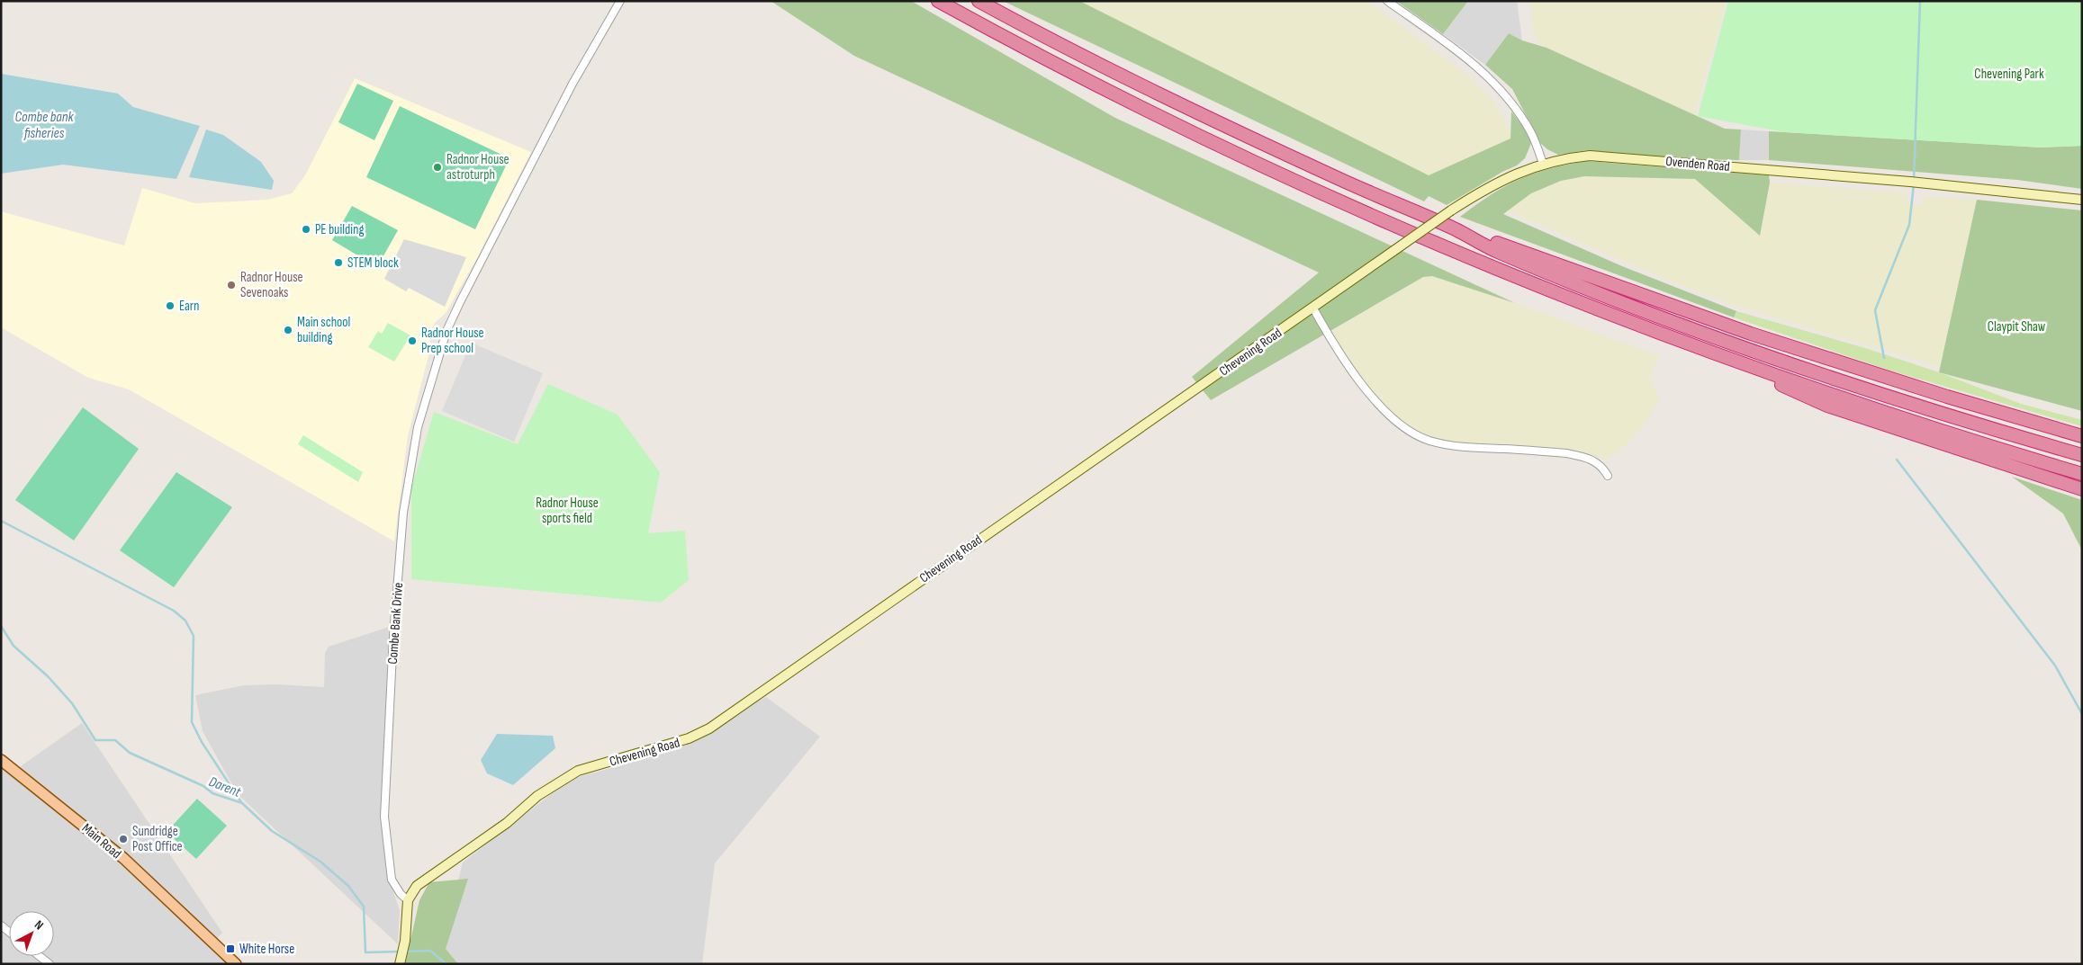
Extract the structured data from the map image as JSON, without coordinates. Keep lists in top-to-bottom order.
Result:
{
  "streets": {
    "main road": ["Ovenden Road", "Chevening Road", "Main Road"],
    "street": ["Combe Bank Drive"]
  },
  "crossings": [
    ["Ovenden Road", "Chevening Road"],
    ["Chevening Road", "Combe Bank Drive"]
  ],
  "water": ["Combe bank fisheries", "Darent"],
  "parks": ["Chevening Park", "Claypit Shaw", "Radnor House sports field"],
  "places": {
    "other": [
      "Radnor House astroturph",
      "PE building",
      "STEM block",
      "Radnor House Sevenoaks",
      "Earn",
      "Main school building",
      "Radnor House Prep school",
      "Sundridge Post Office"
    ],
    "transit": ["White Horse"]
  },
  "north": "top right"
}
